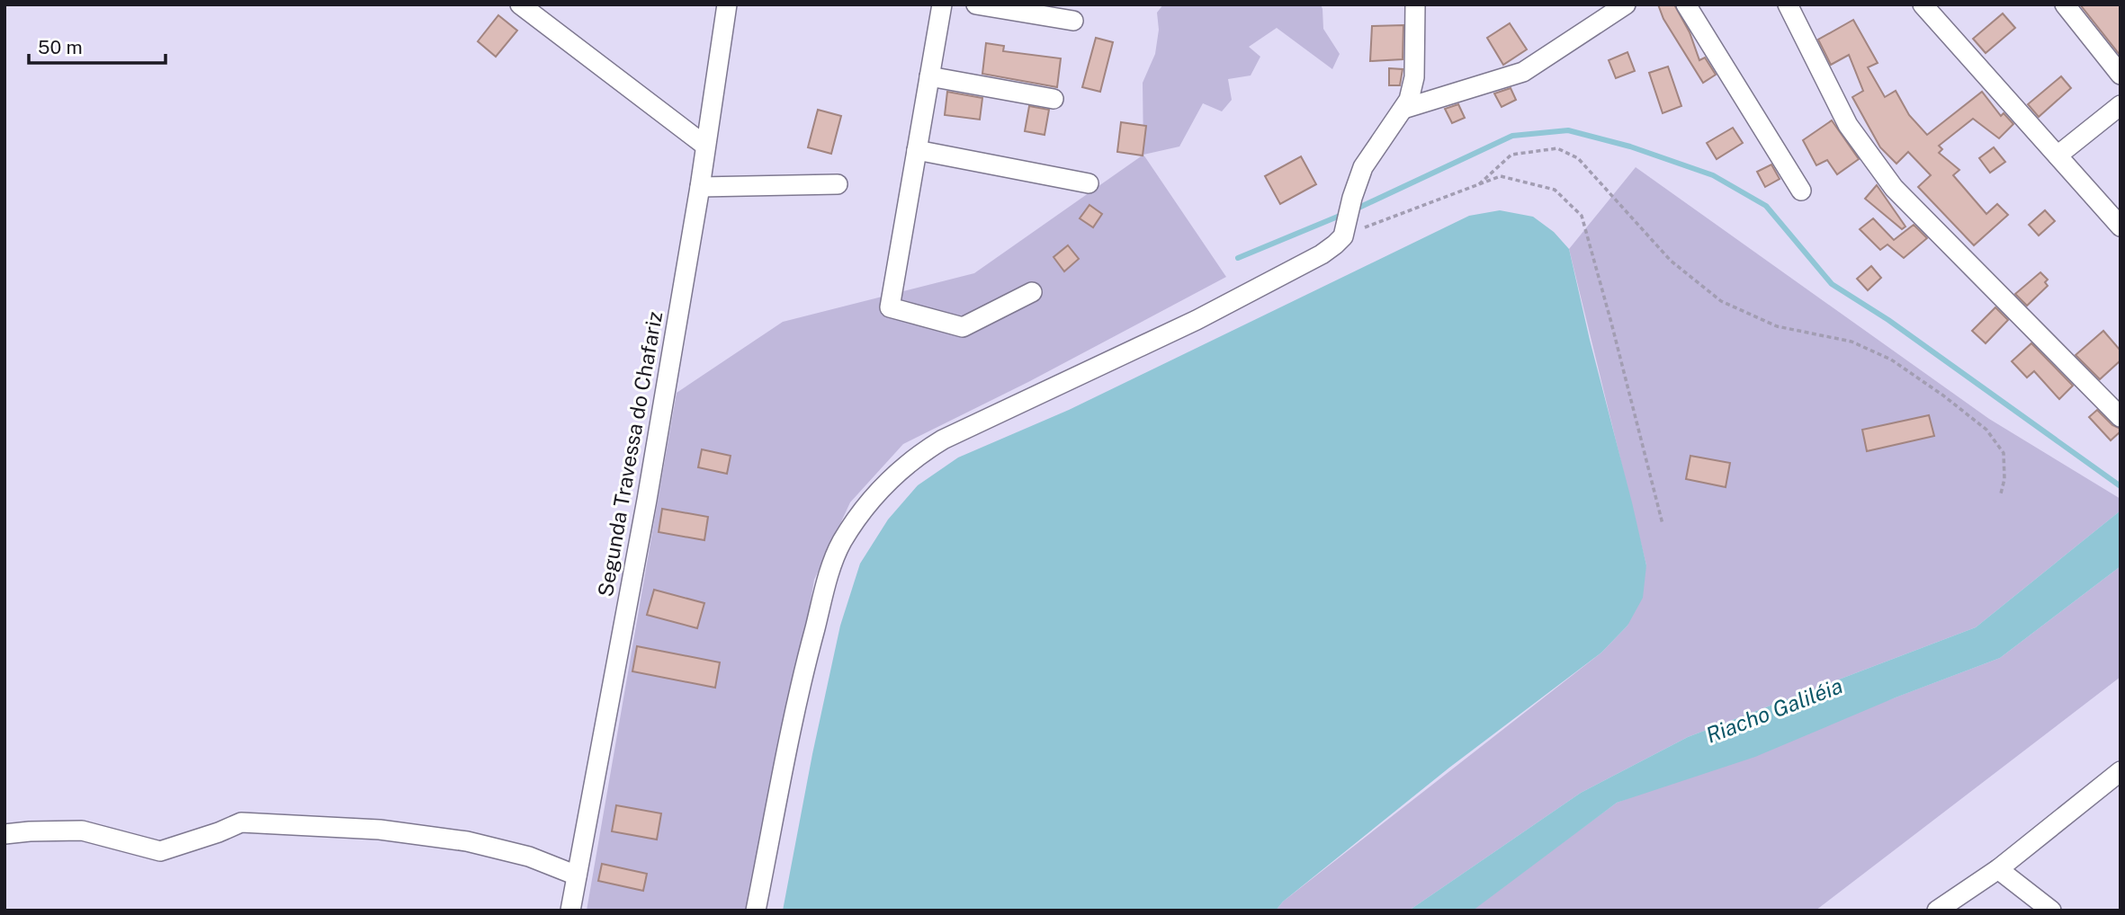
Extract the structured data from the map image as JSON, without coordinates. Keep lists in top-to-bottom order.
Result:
{
  "streets": {
    "street": ["Segunda Travessa do Chafariz"]
  },
  "water": ["Riacho Galiléia"],
  "scale_bar": "50 m"
}
